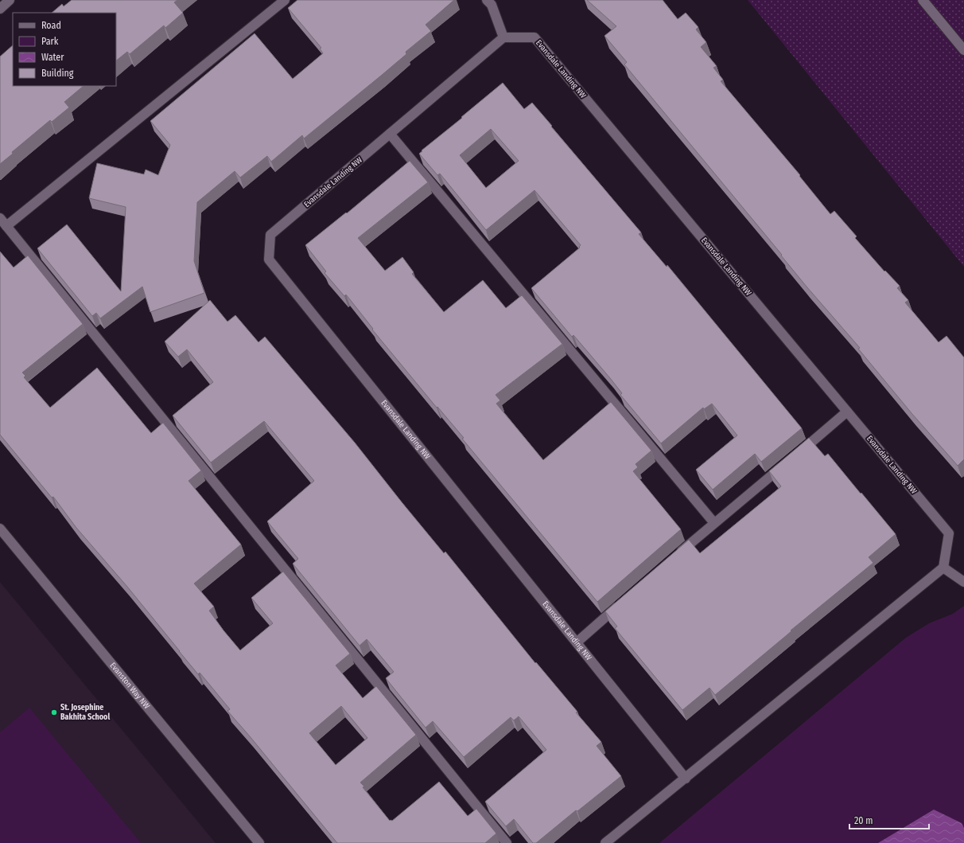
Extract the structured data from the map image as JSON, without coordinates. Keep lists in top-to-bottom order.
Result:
{
  "streets": {
    "street": ["Evansdale Landing NW", "Evanston Way NW"]
  },
  "places": ["St. Josephine Bakhita School"],
  "legend": [
    "Road",
    "Park",
    "Water",
    "Building"
  ],
  "scale_bar": "20 m"
}
